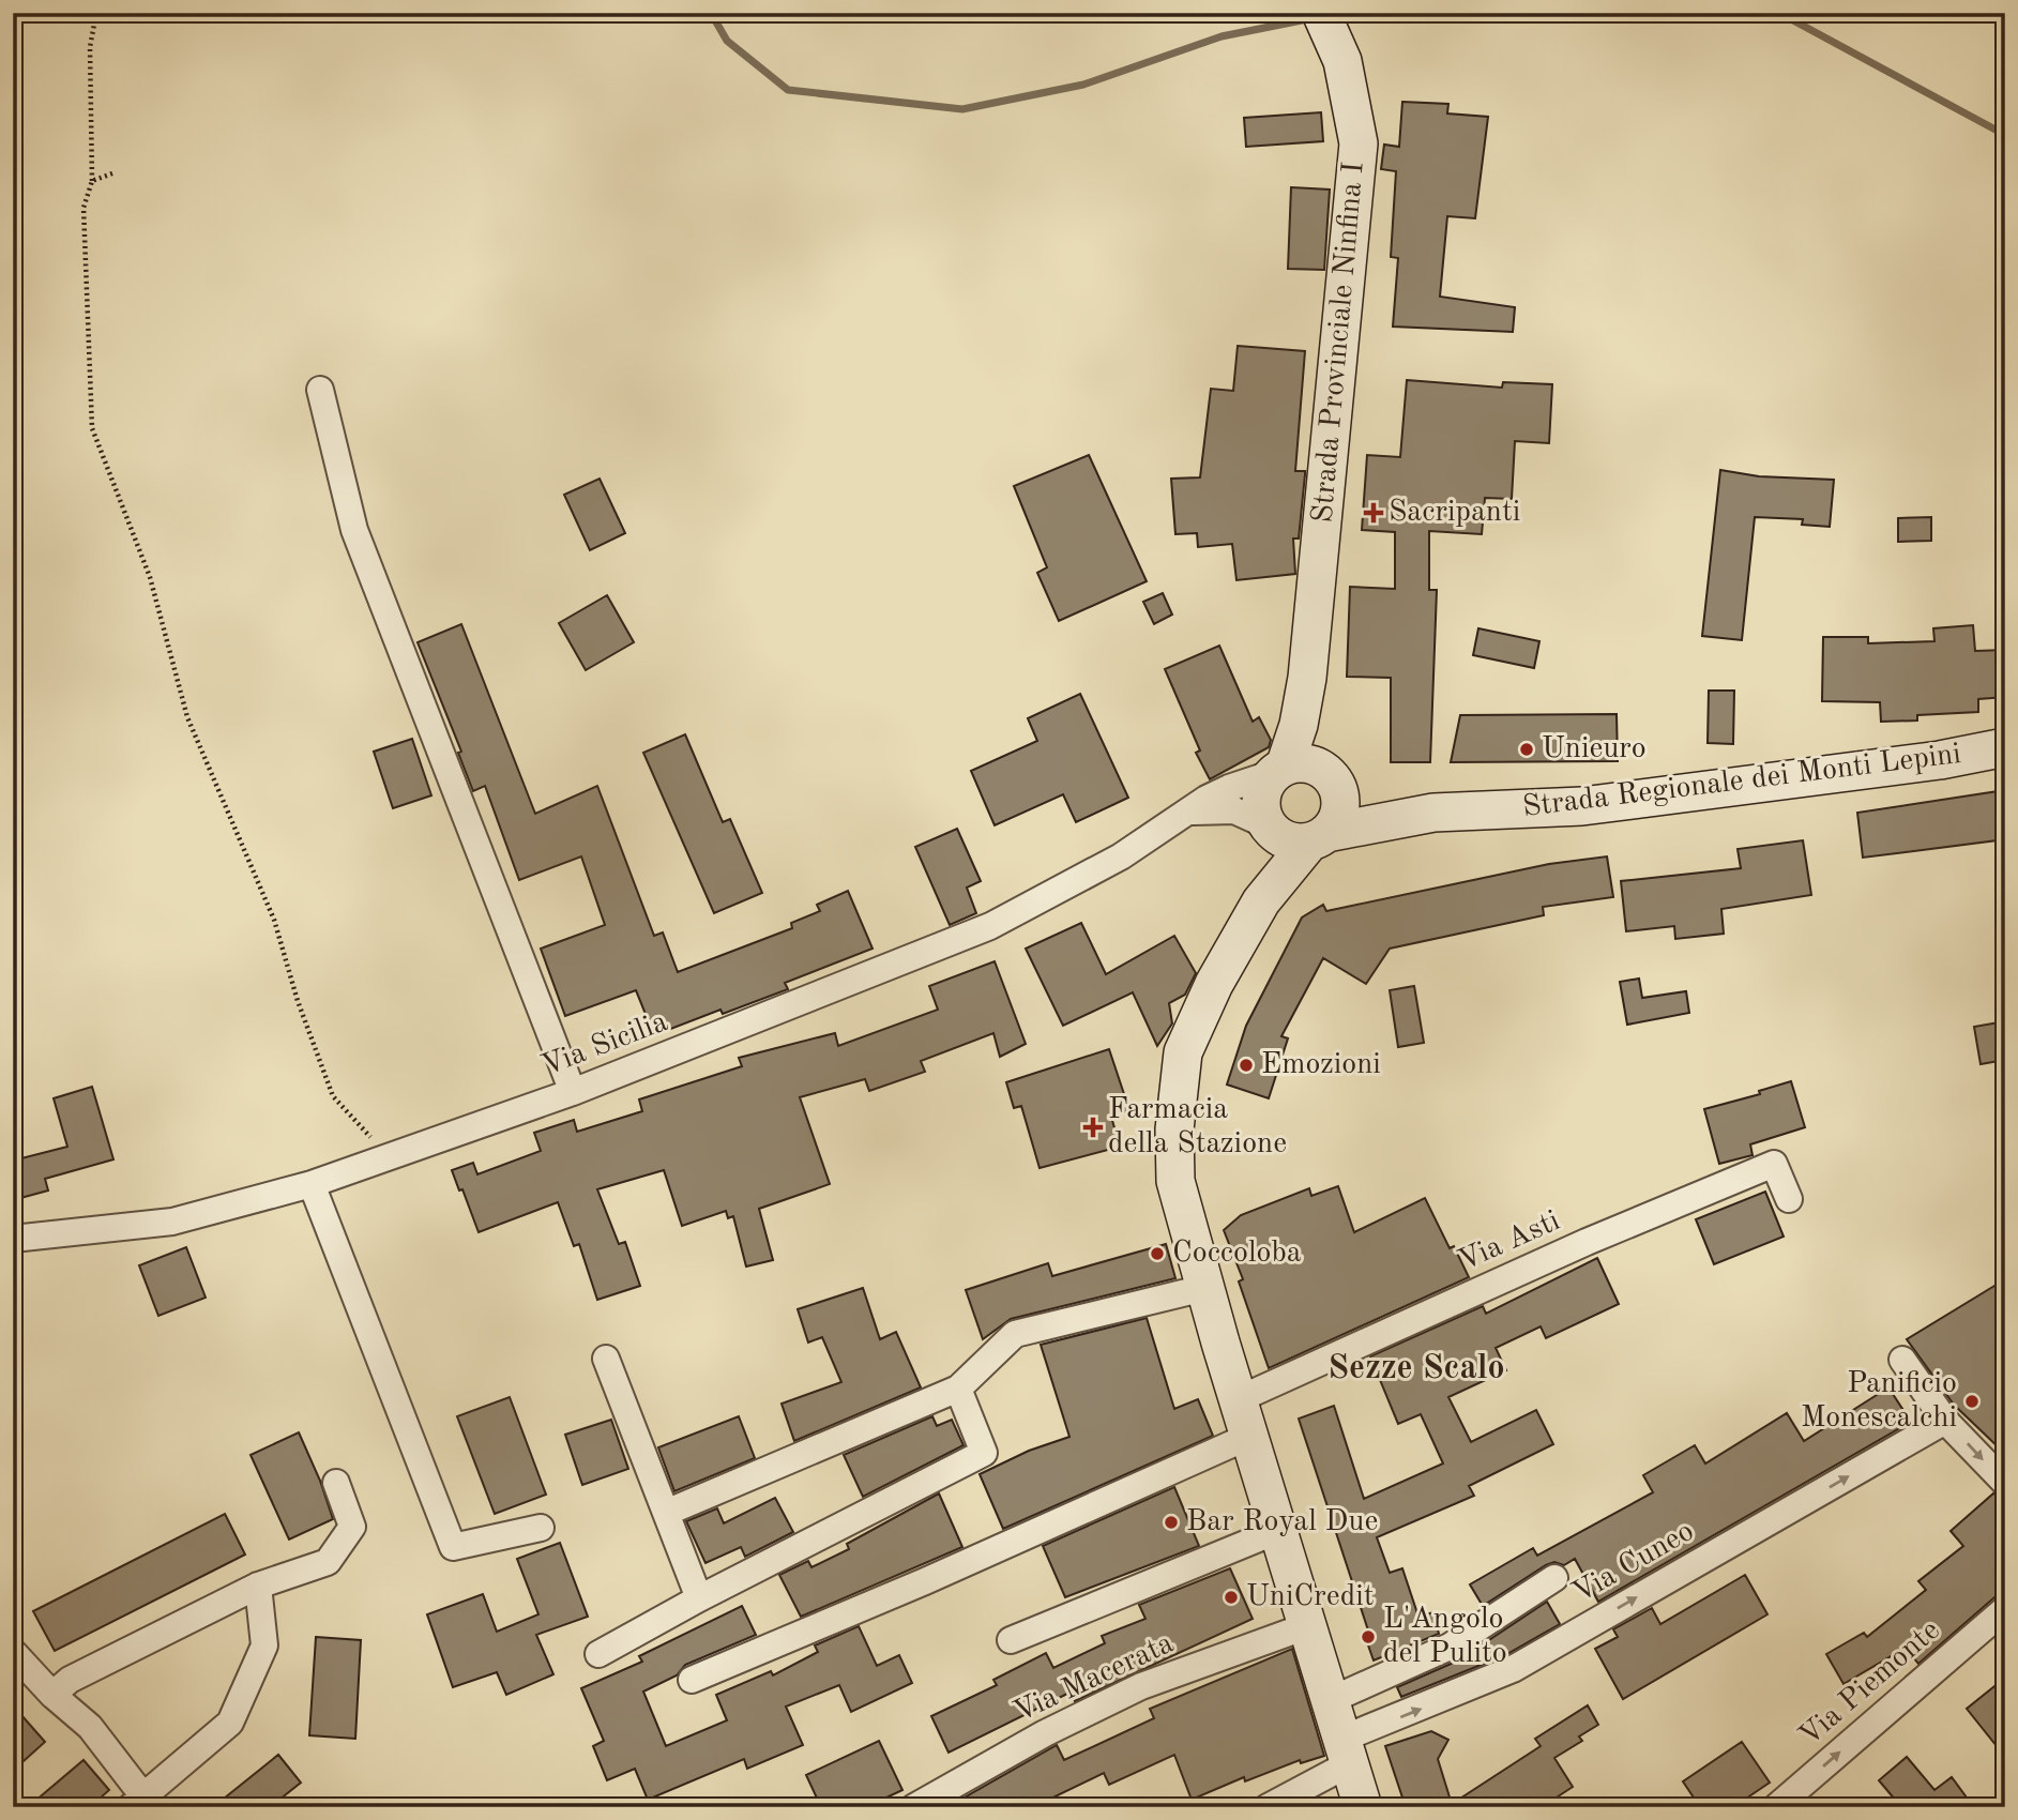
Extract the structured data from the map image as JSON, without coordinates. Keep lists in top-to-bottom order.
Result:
{
  "streets": {
    "street": [
      "Strada Provinciale Ninfina I",
      "Strada Regionale dei Monti Lepini",
      "Via Sicilia",
      "Via Asti",
      "Via Cuneo",
      "Via Macerata",
      "Via Piemonte"
    ]
  },
  "crossings": [
    ["Strada Provinciale Ninfina I", "Strada Regionale dei Monti Lepini"],
    ["Strada Provinciale Ninfina I", "Via Sicilia"],
    ["Strada Regionale dei Monti Lepini", "Via Sicilia"]
  ],
  "one_way": ["Via Piemonte"],
  "districts": ["Sezze Scalo"],
  "places": {
    "health": ["Sacripanti", "Farmacia della Stazione"],
    "other": [
      "Unieuro",
      "Emozioni",
      "Coccoloba",
      "Panificio Monescalchi",
      "Bar Royal Due",
      "UniCredit",
      "L'Angolo del Pulito"
    ]
  }
}
